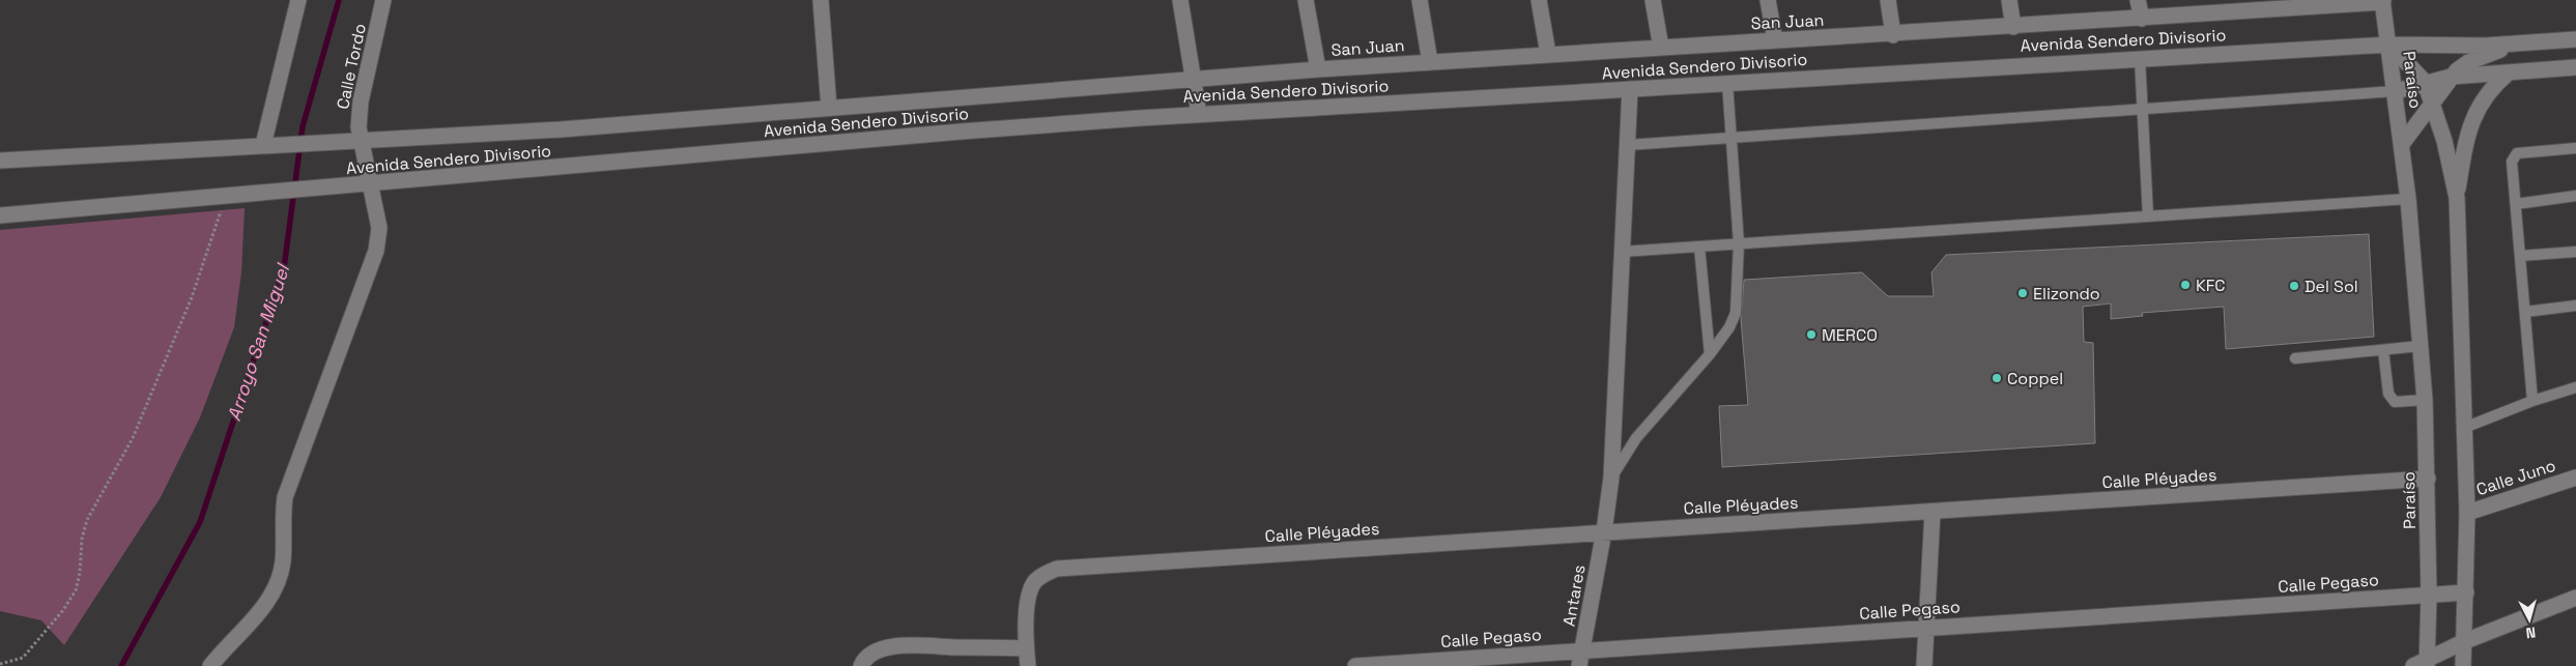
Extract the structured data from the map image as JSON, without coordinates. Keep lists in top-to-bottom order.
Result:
{
  "streets": {
    "street": [
      "San Juan",
      "Avenida Sendero Divisorio",
      "Calle Tordo",
      "Paraíso",
      "Calle Juno",
      "Calle Pléyades",
      "Calle Pegaso",
      "Antares"
    ]
  },
  "crossings": [
    ["San Juan", "Avenida Sendero Divisorio"],
    ["Avenida Sendero Divisorio", "Calle Tordo"],
    ["Avenida Sendero Divisorio", "Paraíso"],
    ["Avenida Sendero Divisorio", "Antares"],
    ["Paraíso", "Calle Juno"],
    ["Paraíso", "Calle Pléyades"],
    ["Paraíso", "Calle Pegaso"],
    ["Calle Pléyades", "Antares"],
    ["Calle Pegaso", "Antares"]
  ],
  "water": ["Arroyo San Miguel"],
  "places": [
    "KFC",
    "Del Sol",
    "Elizondo",
    "MERCO",
    "Coppel"
  ],
  "north": "bottom"
}
